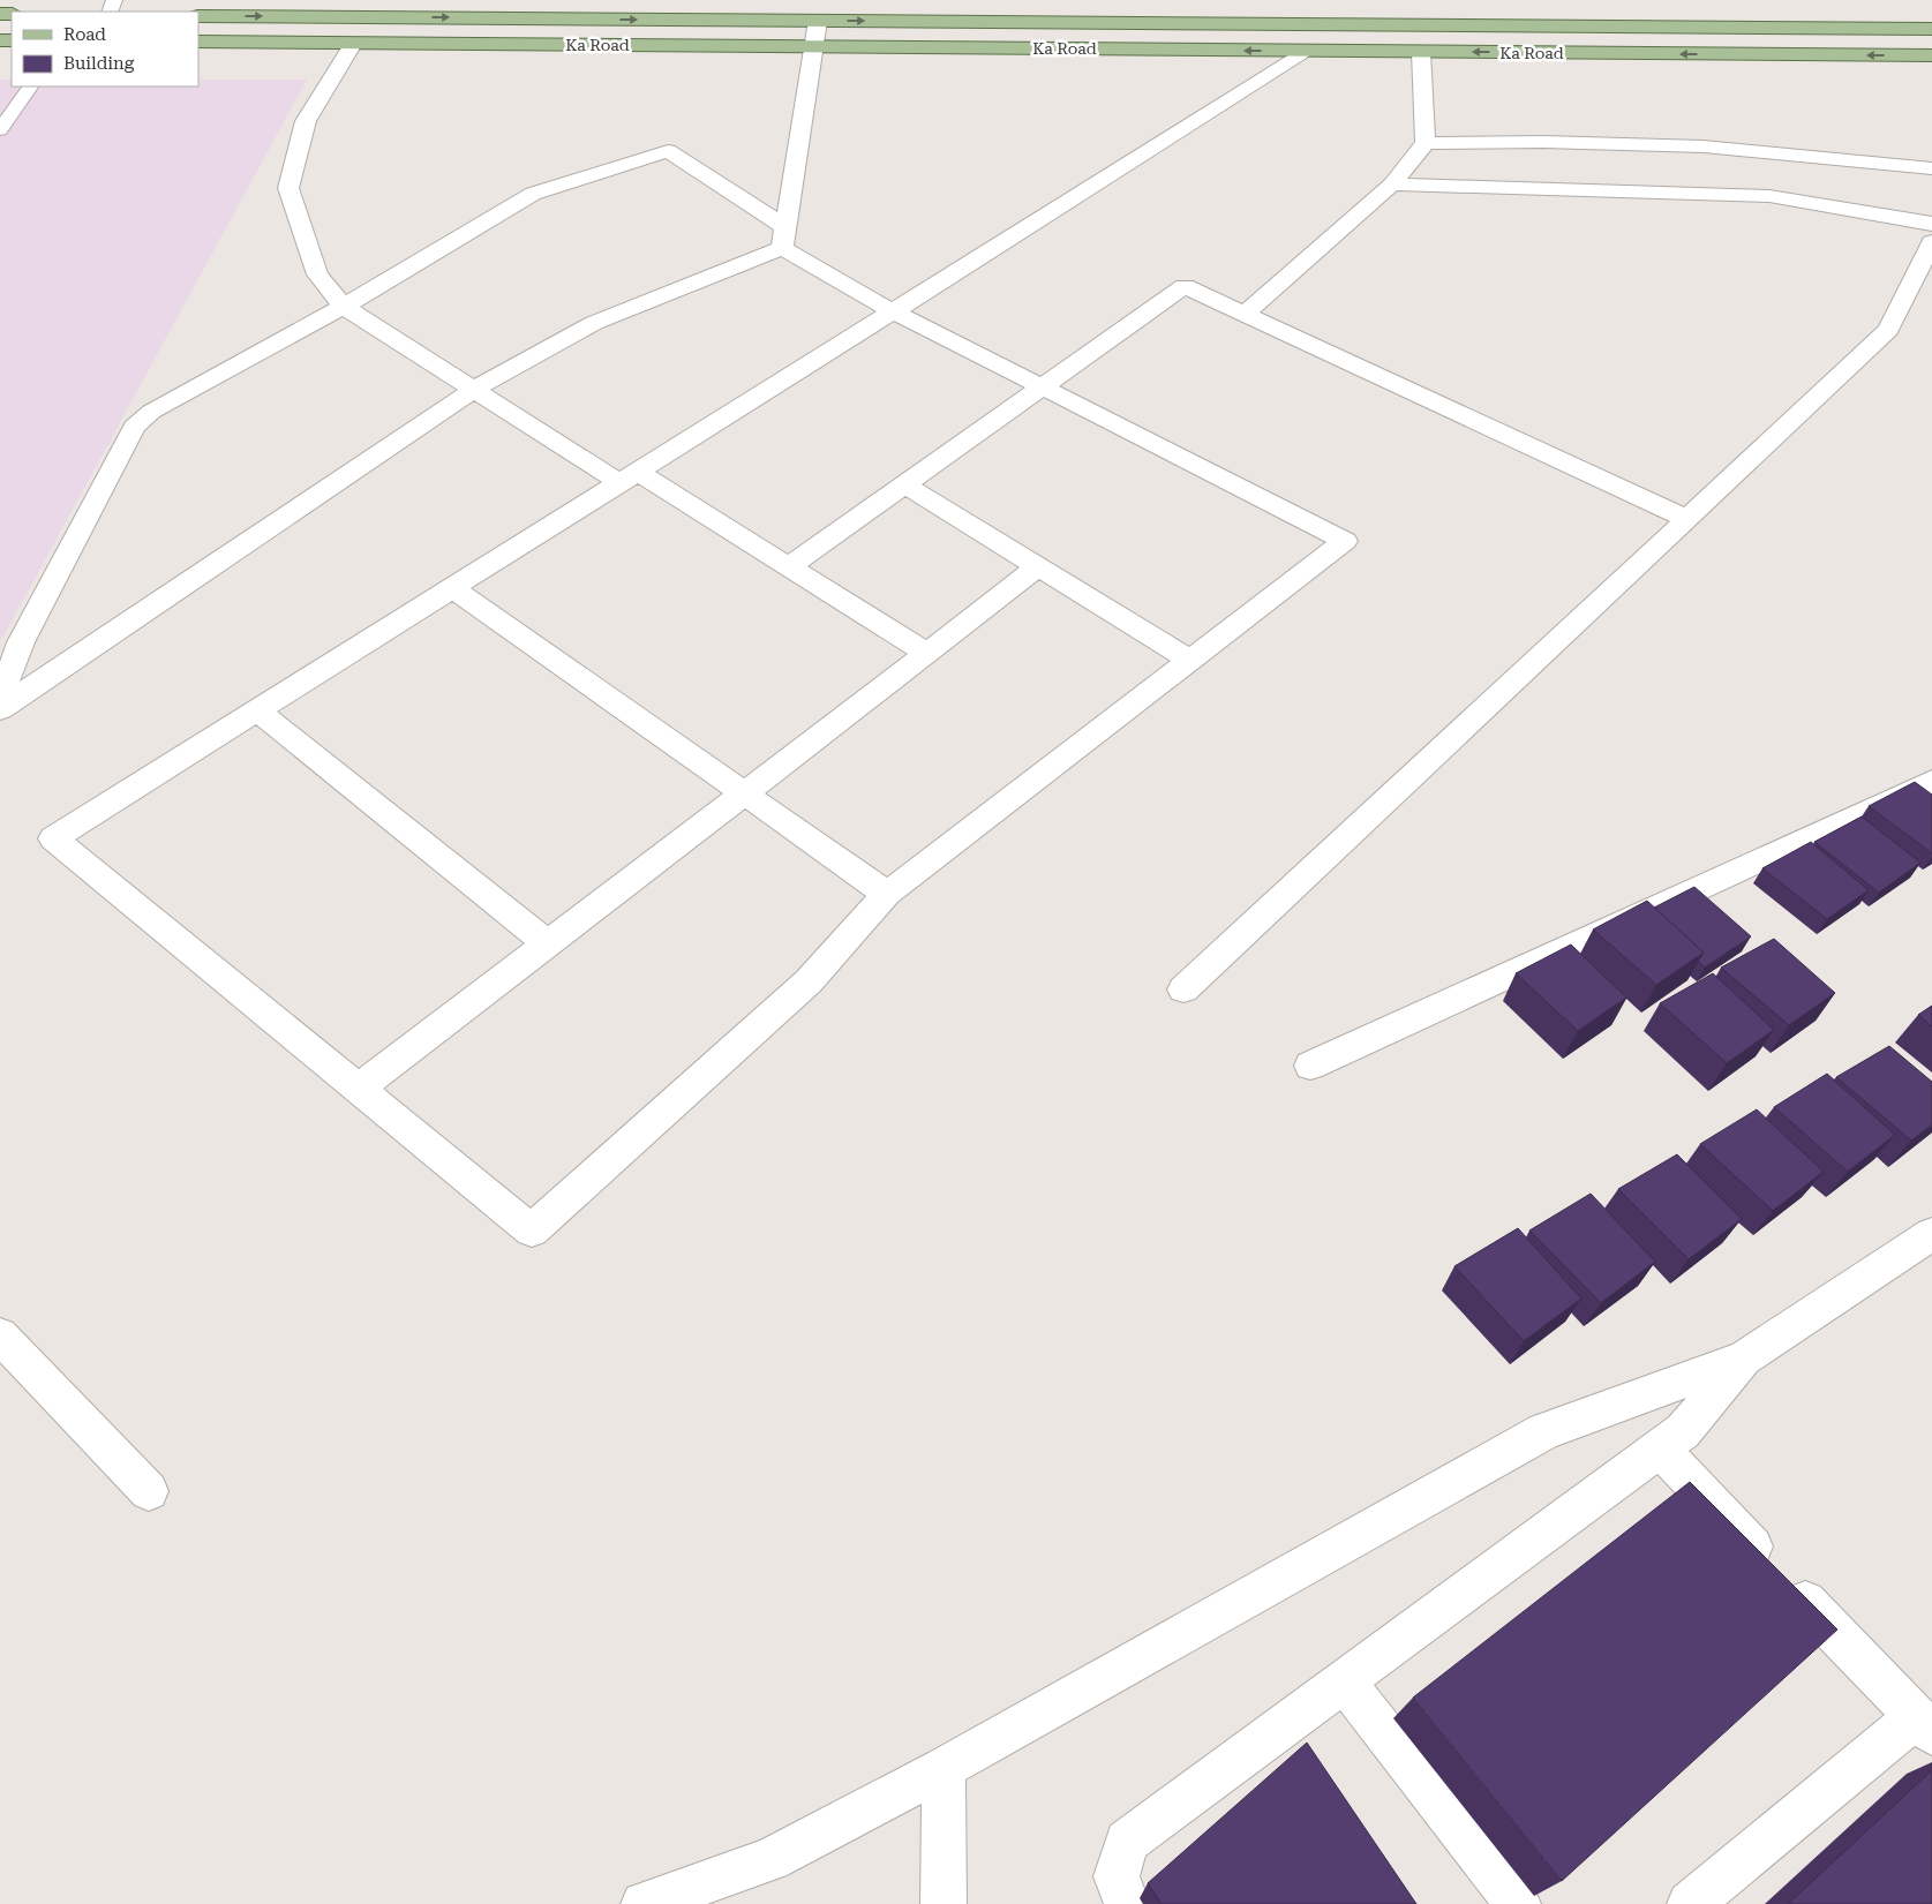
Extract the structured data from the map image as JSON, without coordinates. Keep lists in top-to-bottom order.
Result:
{
  "streets": {
    "main road": ["Ka Road"]
  },
  "legend": ["Road", "Building"]
}
